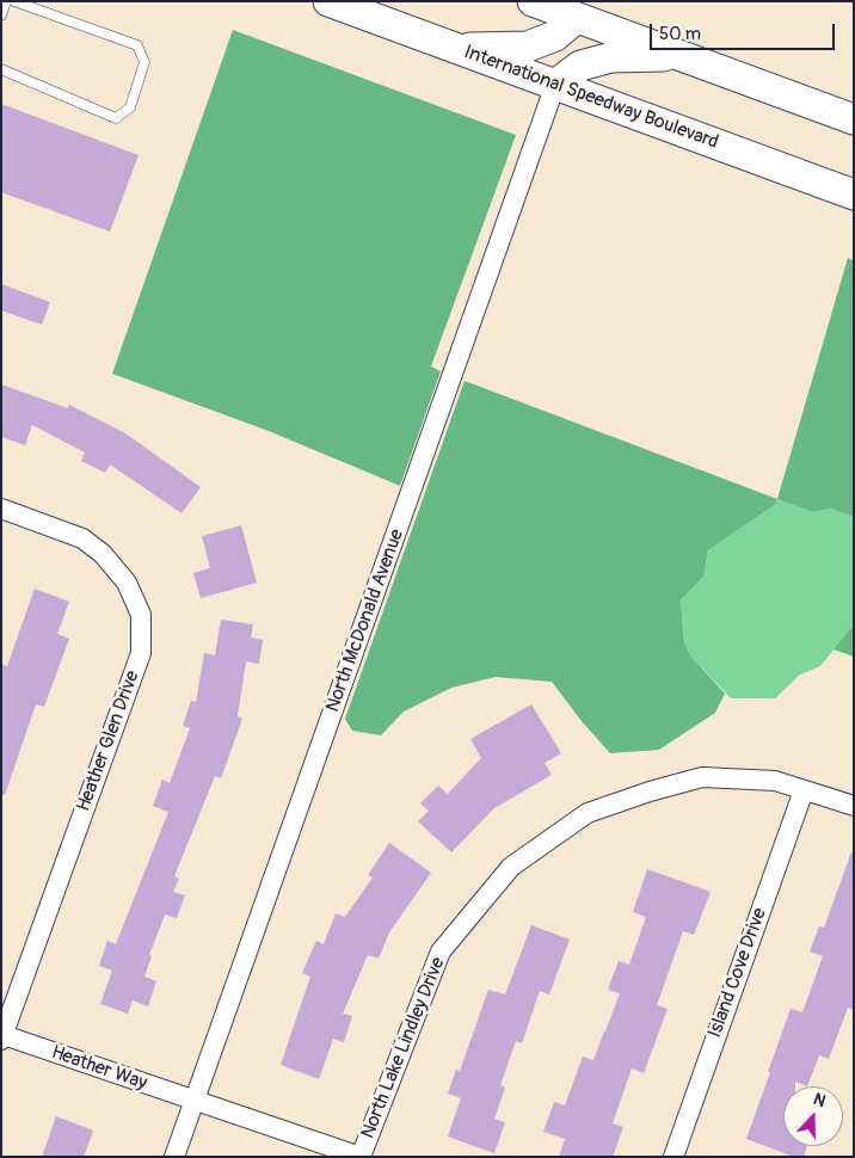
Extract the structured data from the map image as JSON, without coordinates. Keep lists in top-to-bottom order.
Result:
{
  "streets": {
    "main road": ["International Speedway Boulevard"],
    "street": [
      "North McDonald Avenue",
      "Heather Glen Drive",
      "Island Cove Drive",
      "North Lake Lindley Drive",
      "Heather Way"
    ]
  },
  "crossings": [
    ["International Speedway Boulevard", "North McDonald Avenue"],
    ["North McDonald Avenue", "Heather Way"],
    ["Heather Glen Drive", "Heather Way"],
    ["Island Cove Drive", "North Lake Lindley Drive"],
    ["North Lake Lindley Drive", "Heather Way"]
  ],
  "scale_bar": "50 m",
  "north": "top"
}
